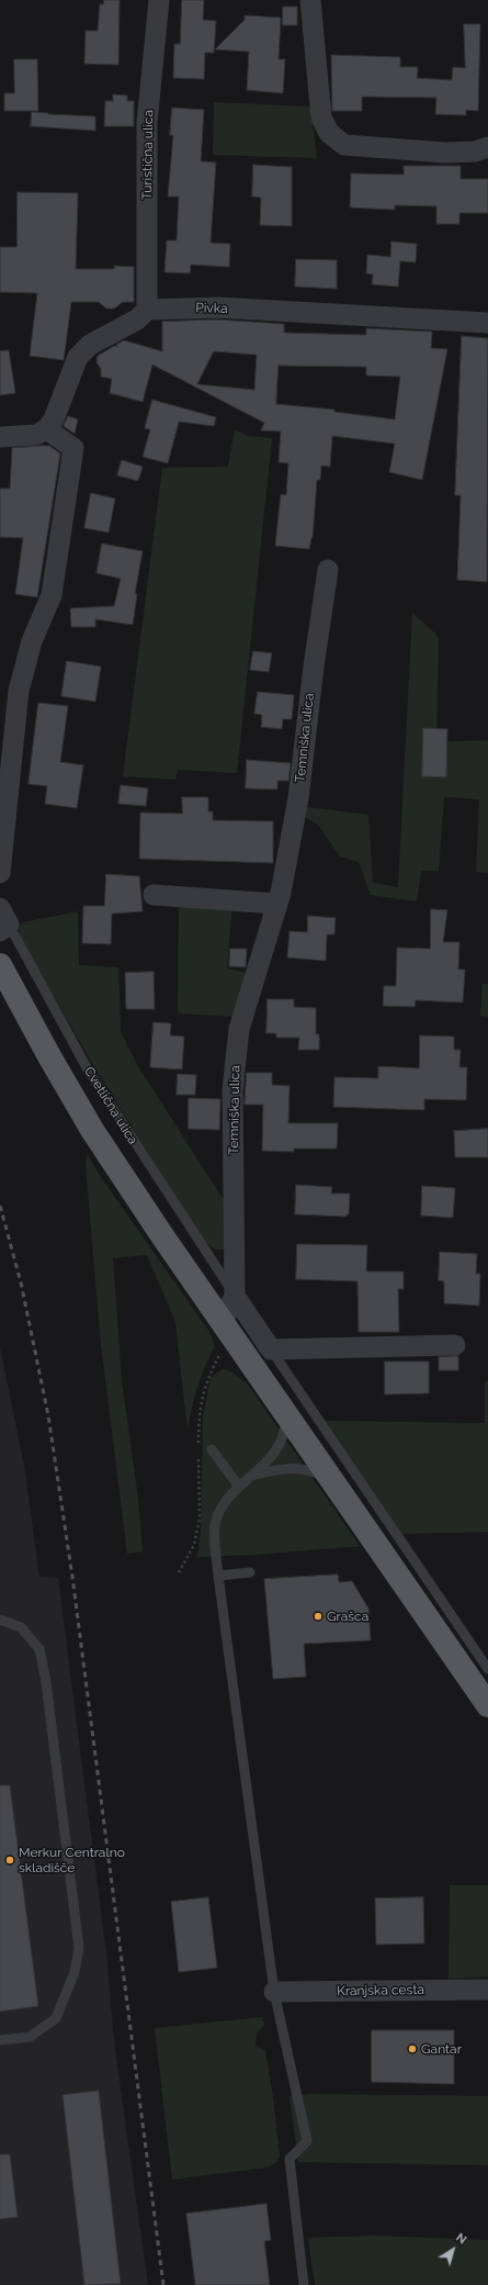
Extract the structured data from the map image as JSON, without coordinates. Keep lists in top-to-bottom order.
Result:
{
  "streets": {
    "street": [
      "Turistična ulica",
      "Pivka",
      "Temniška ulica",
      "Kranjska cesta"
    ],
    "lane": ["Cvetlična ulica"]
  },
  "crossings": [
    ["Turistična ulica", "Pivka"],
    ["Temniška ulica", "Cvetlična ulica"]
  ],
  "places": ["Grašca", "Merkur Centralno skladišče", "Gantar"],
  "north": "top right"
}
